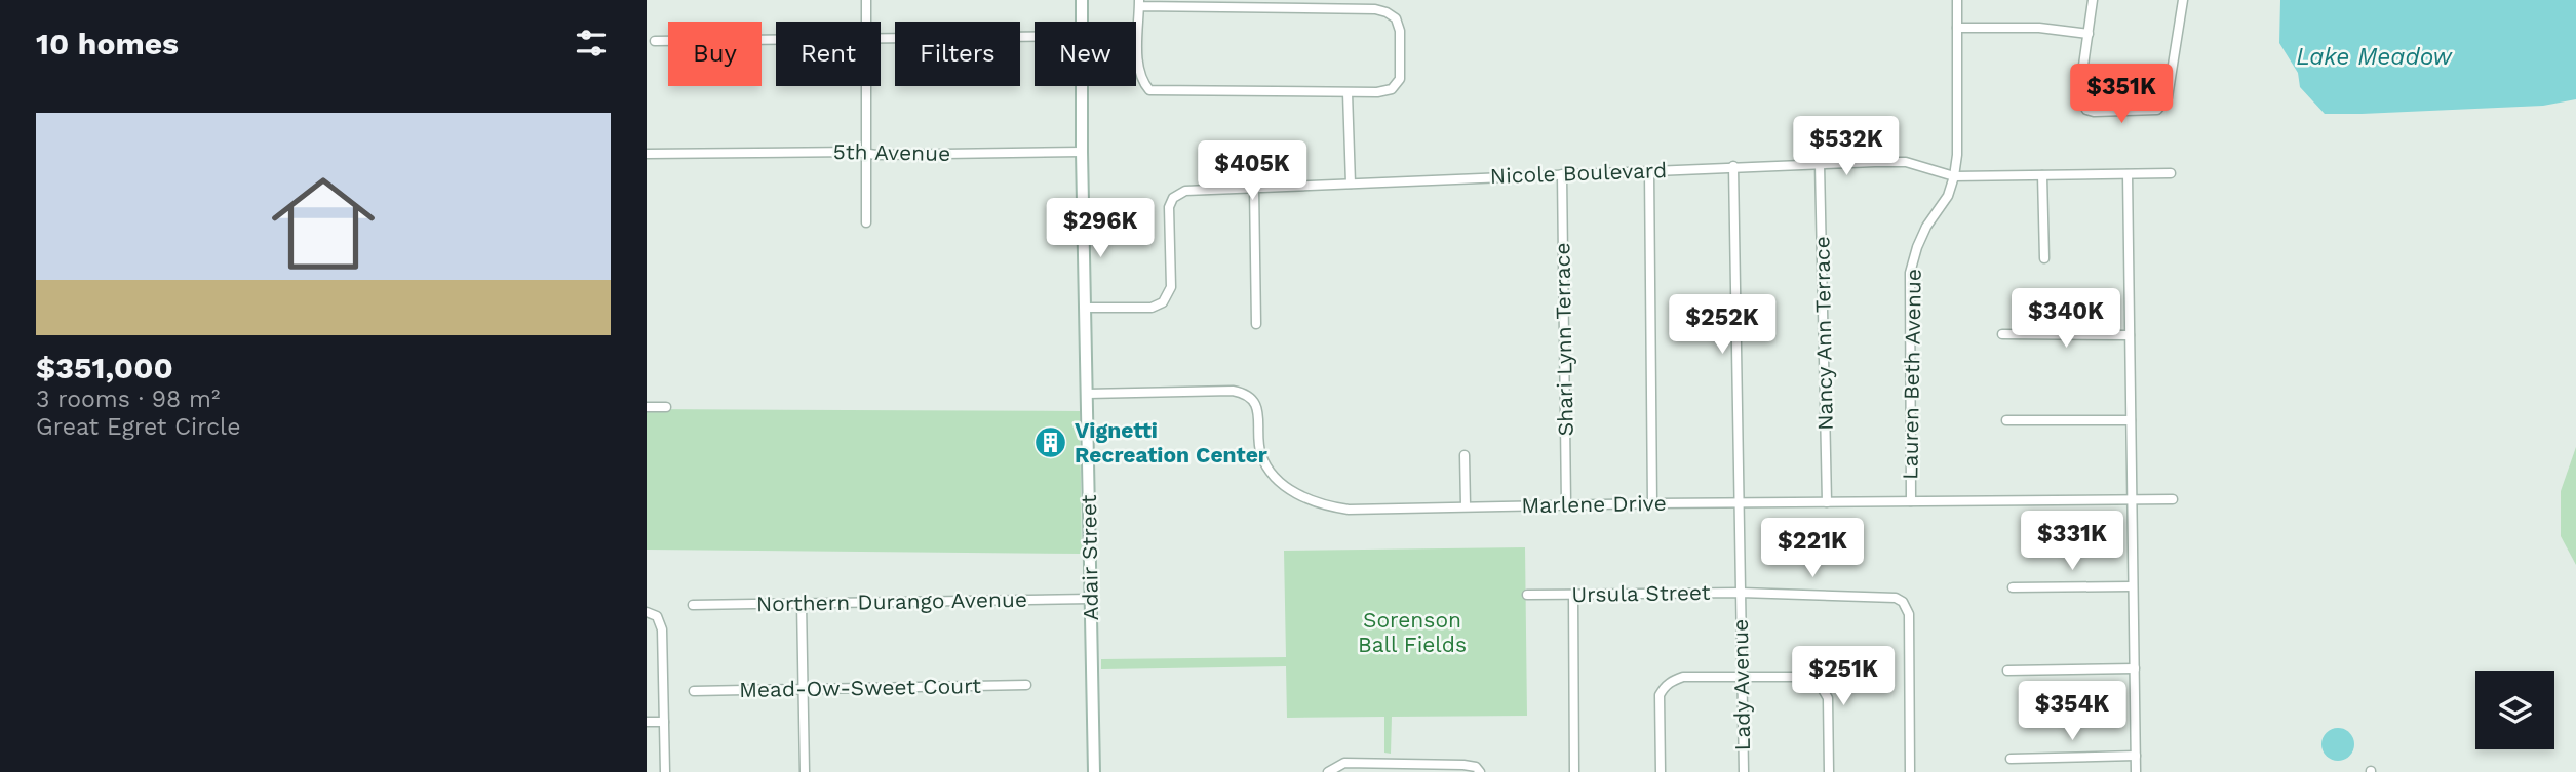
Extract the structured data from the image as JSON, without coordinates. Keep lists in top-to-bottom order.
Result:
{
  "streets": {
    "street": [
      "5th Avenue",
      "Nicole Boulevard",
      "Nancy Ann Terrace",
      "Shari Lynn Terrace",
      "Lauren Beth Avenue",
      "Marlene Drive",
      "Adair Street",
      "Ursula Street",
      "Northern Durango Avenue",
      "Lady Avenue",
      "Mead-Ow-Sweet Court"
    ]
  },
  "crossings": [
    ["5th Avenue", "Adair Street"],
    ["Nicole Boulevard", "Nancy Ann Terrace"],
    ["Nicole Boulevard", "Shari Lynn Terrace"],
    ["Nicole Boulevard", "Lauren Beth Avenue"],
    ["Nicole Boulevard", "Adair Street"],
    ["Nicole Boulevard", "Lady Avenue"],
    ["Nancy Ann Terrace", "Marlene Drive"],
    ["Shari Lynn Terrace", "Marlene Drive"],
    ["Lauren Beth Avenue", "Marlene Drive"],
    ["Marlene Drive", "Adair Street"],
    ["Marlene Drive", "Lady Avenue"],
    ["Adair Street", "Northern Durango Avenue"],
    ["Ursula Street", "Lady Avenue"]
  ],
  "water": ["Lake Meadow"],
  "parks": ["Sorenson Ball Fields"],
  "places": {
    "building": ["Vignetti Recreation Center"]
  },
  "page": {
    "heading": "10 homes",
    "chip": [
      "Buy",
      "Rent",
      "Filters",
      "New"
    ],
    "price": [
      "$351K",
      "$532K",
      "$405K",
      "$296K",
      "$340K",
      "$252K",
      "$331K",
      "$221K",
      "$251K",
      "$354K"
    ],
    "list": [
      {
        "name": "$351,000",
        "note": "3 rooms · 98 m² · Great Egret Circle"
      }
    ]
  }
}
